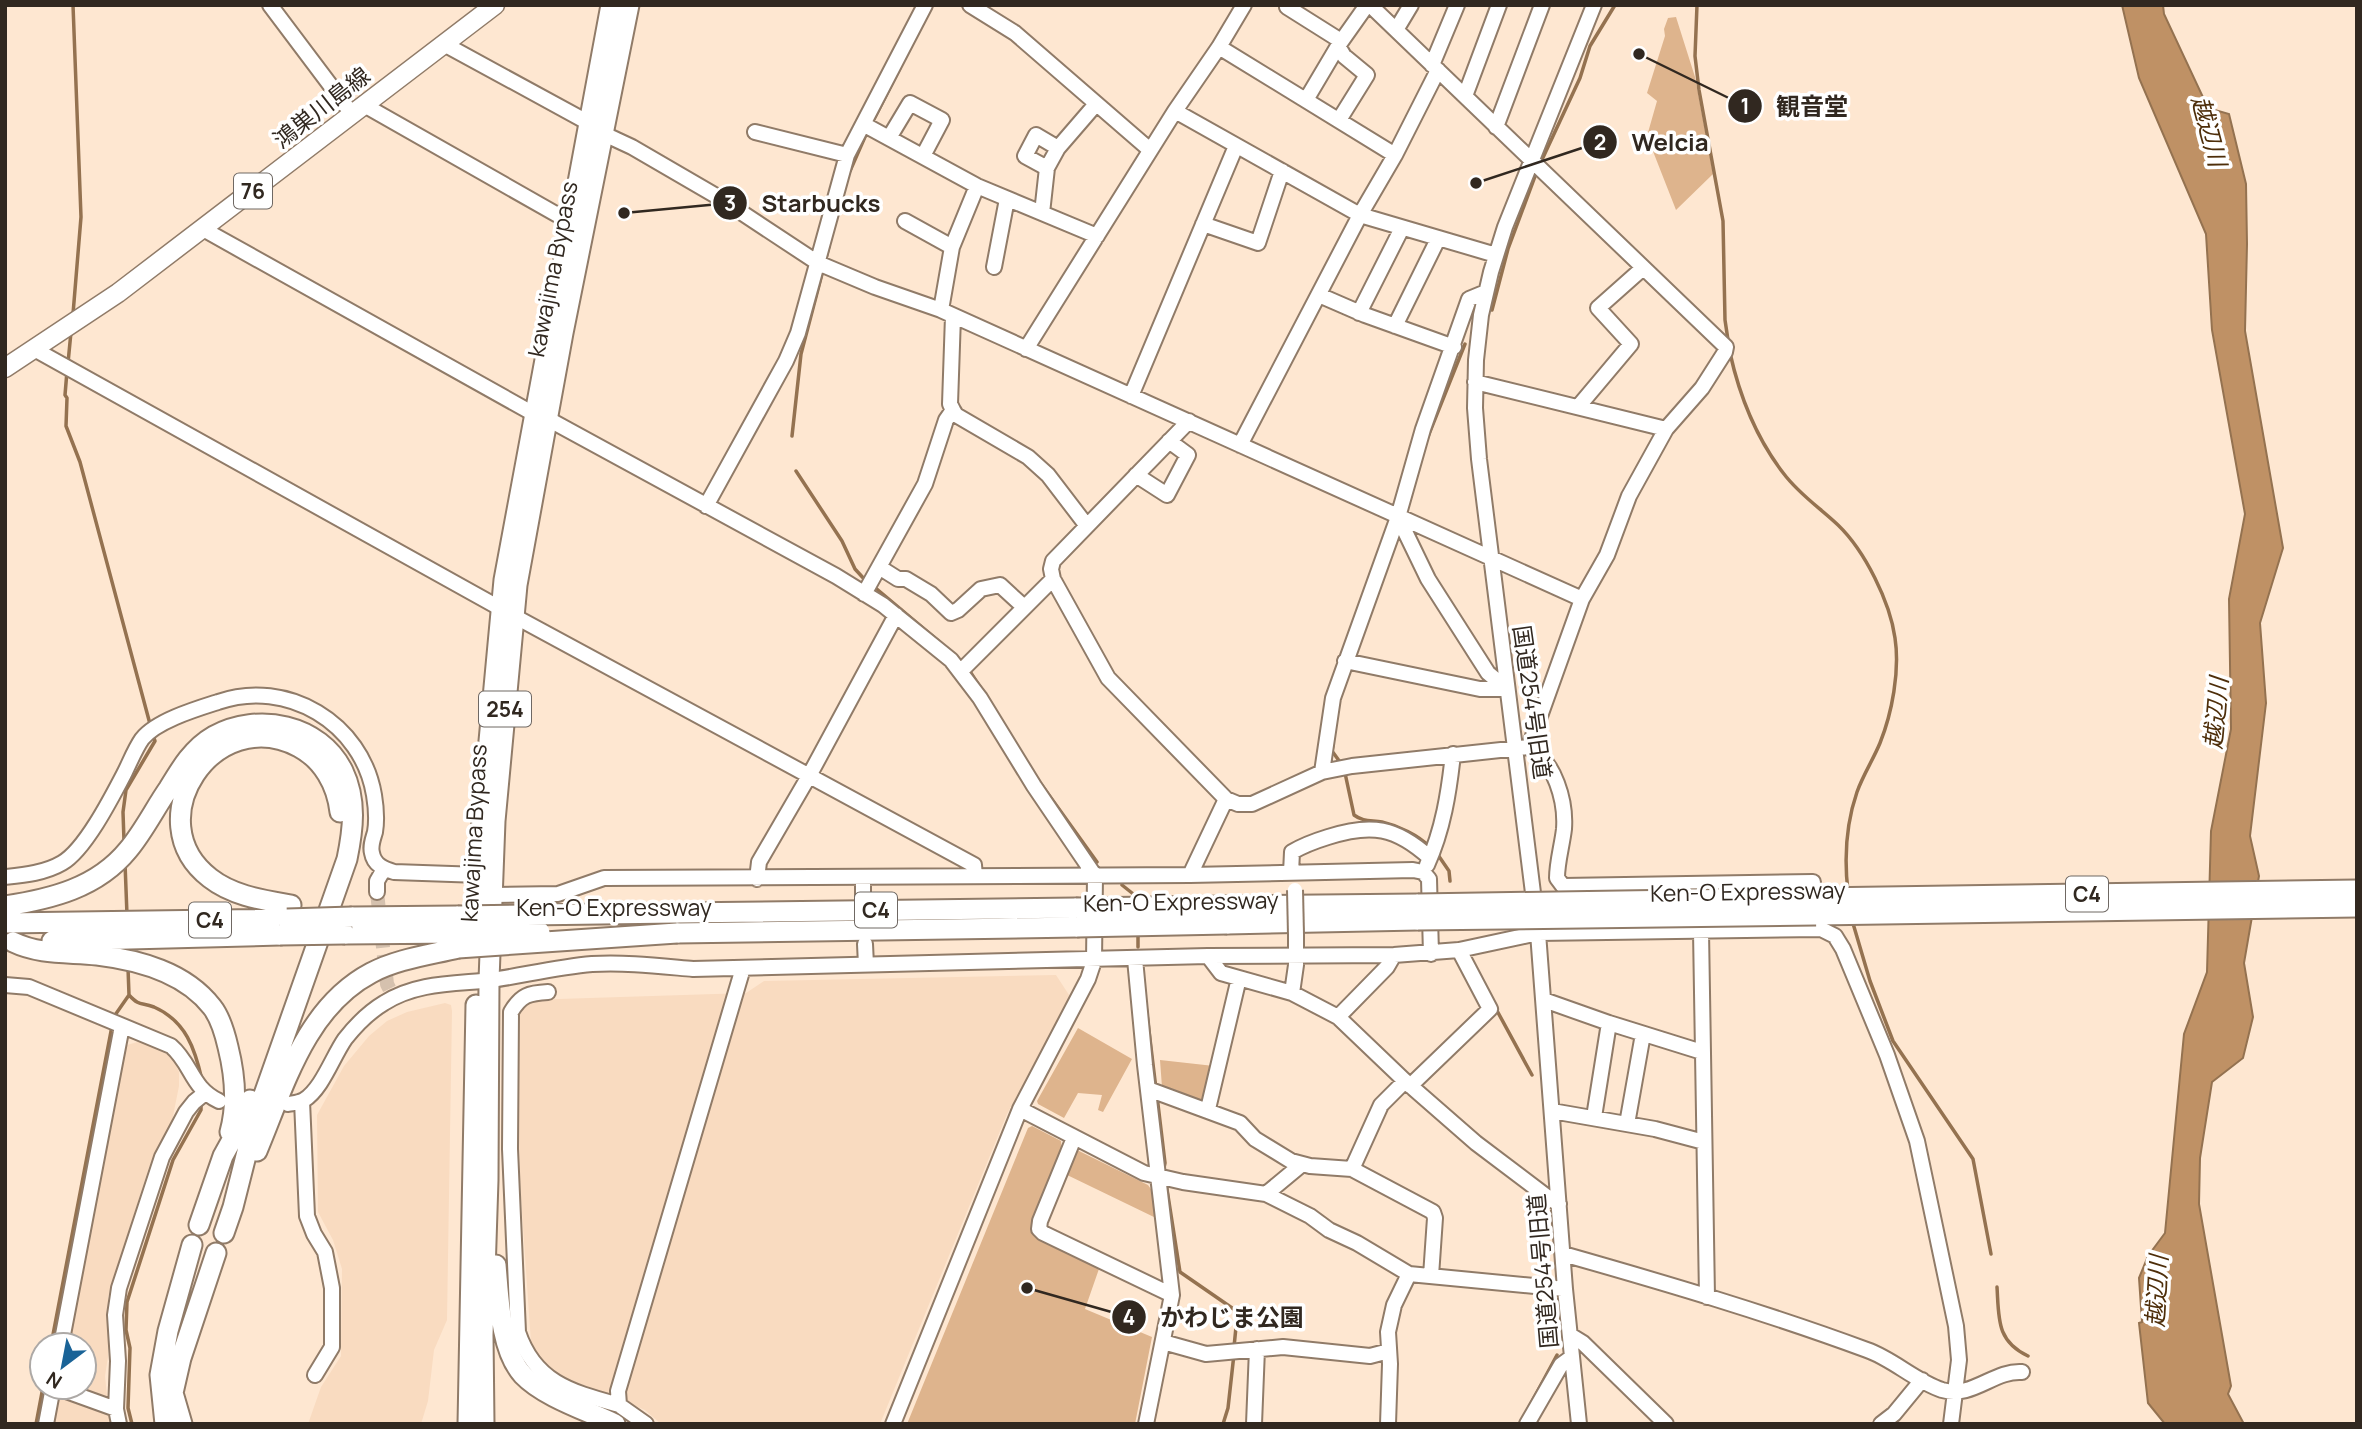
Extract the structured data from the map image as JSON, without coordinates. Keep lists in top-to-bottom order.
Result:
{
  "streets": {
    "highway": [
      "kawajima Bypass",
      "254",
      "Ken-O Expressway",
      "C4"
    ],
    "main road": ["鴻巣川島線", "76"],
    "street": ["国道254号旧道"]
  },
  "crossings": [
    ["Ken-O Expressway", "C4"]
  ],
  "water": ["越辺川"],
  "places": [
    "観音堂",
    "Welcia",
    "Starbucks",
    "かわじま公園"
  ],
  "north": "bottom left"
}
